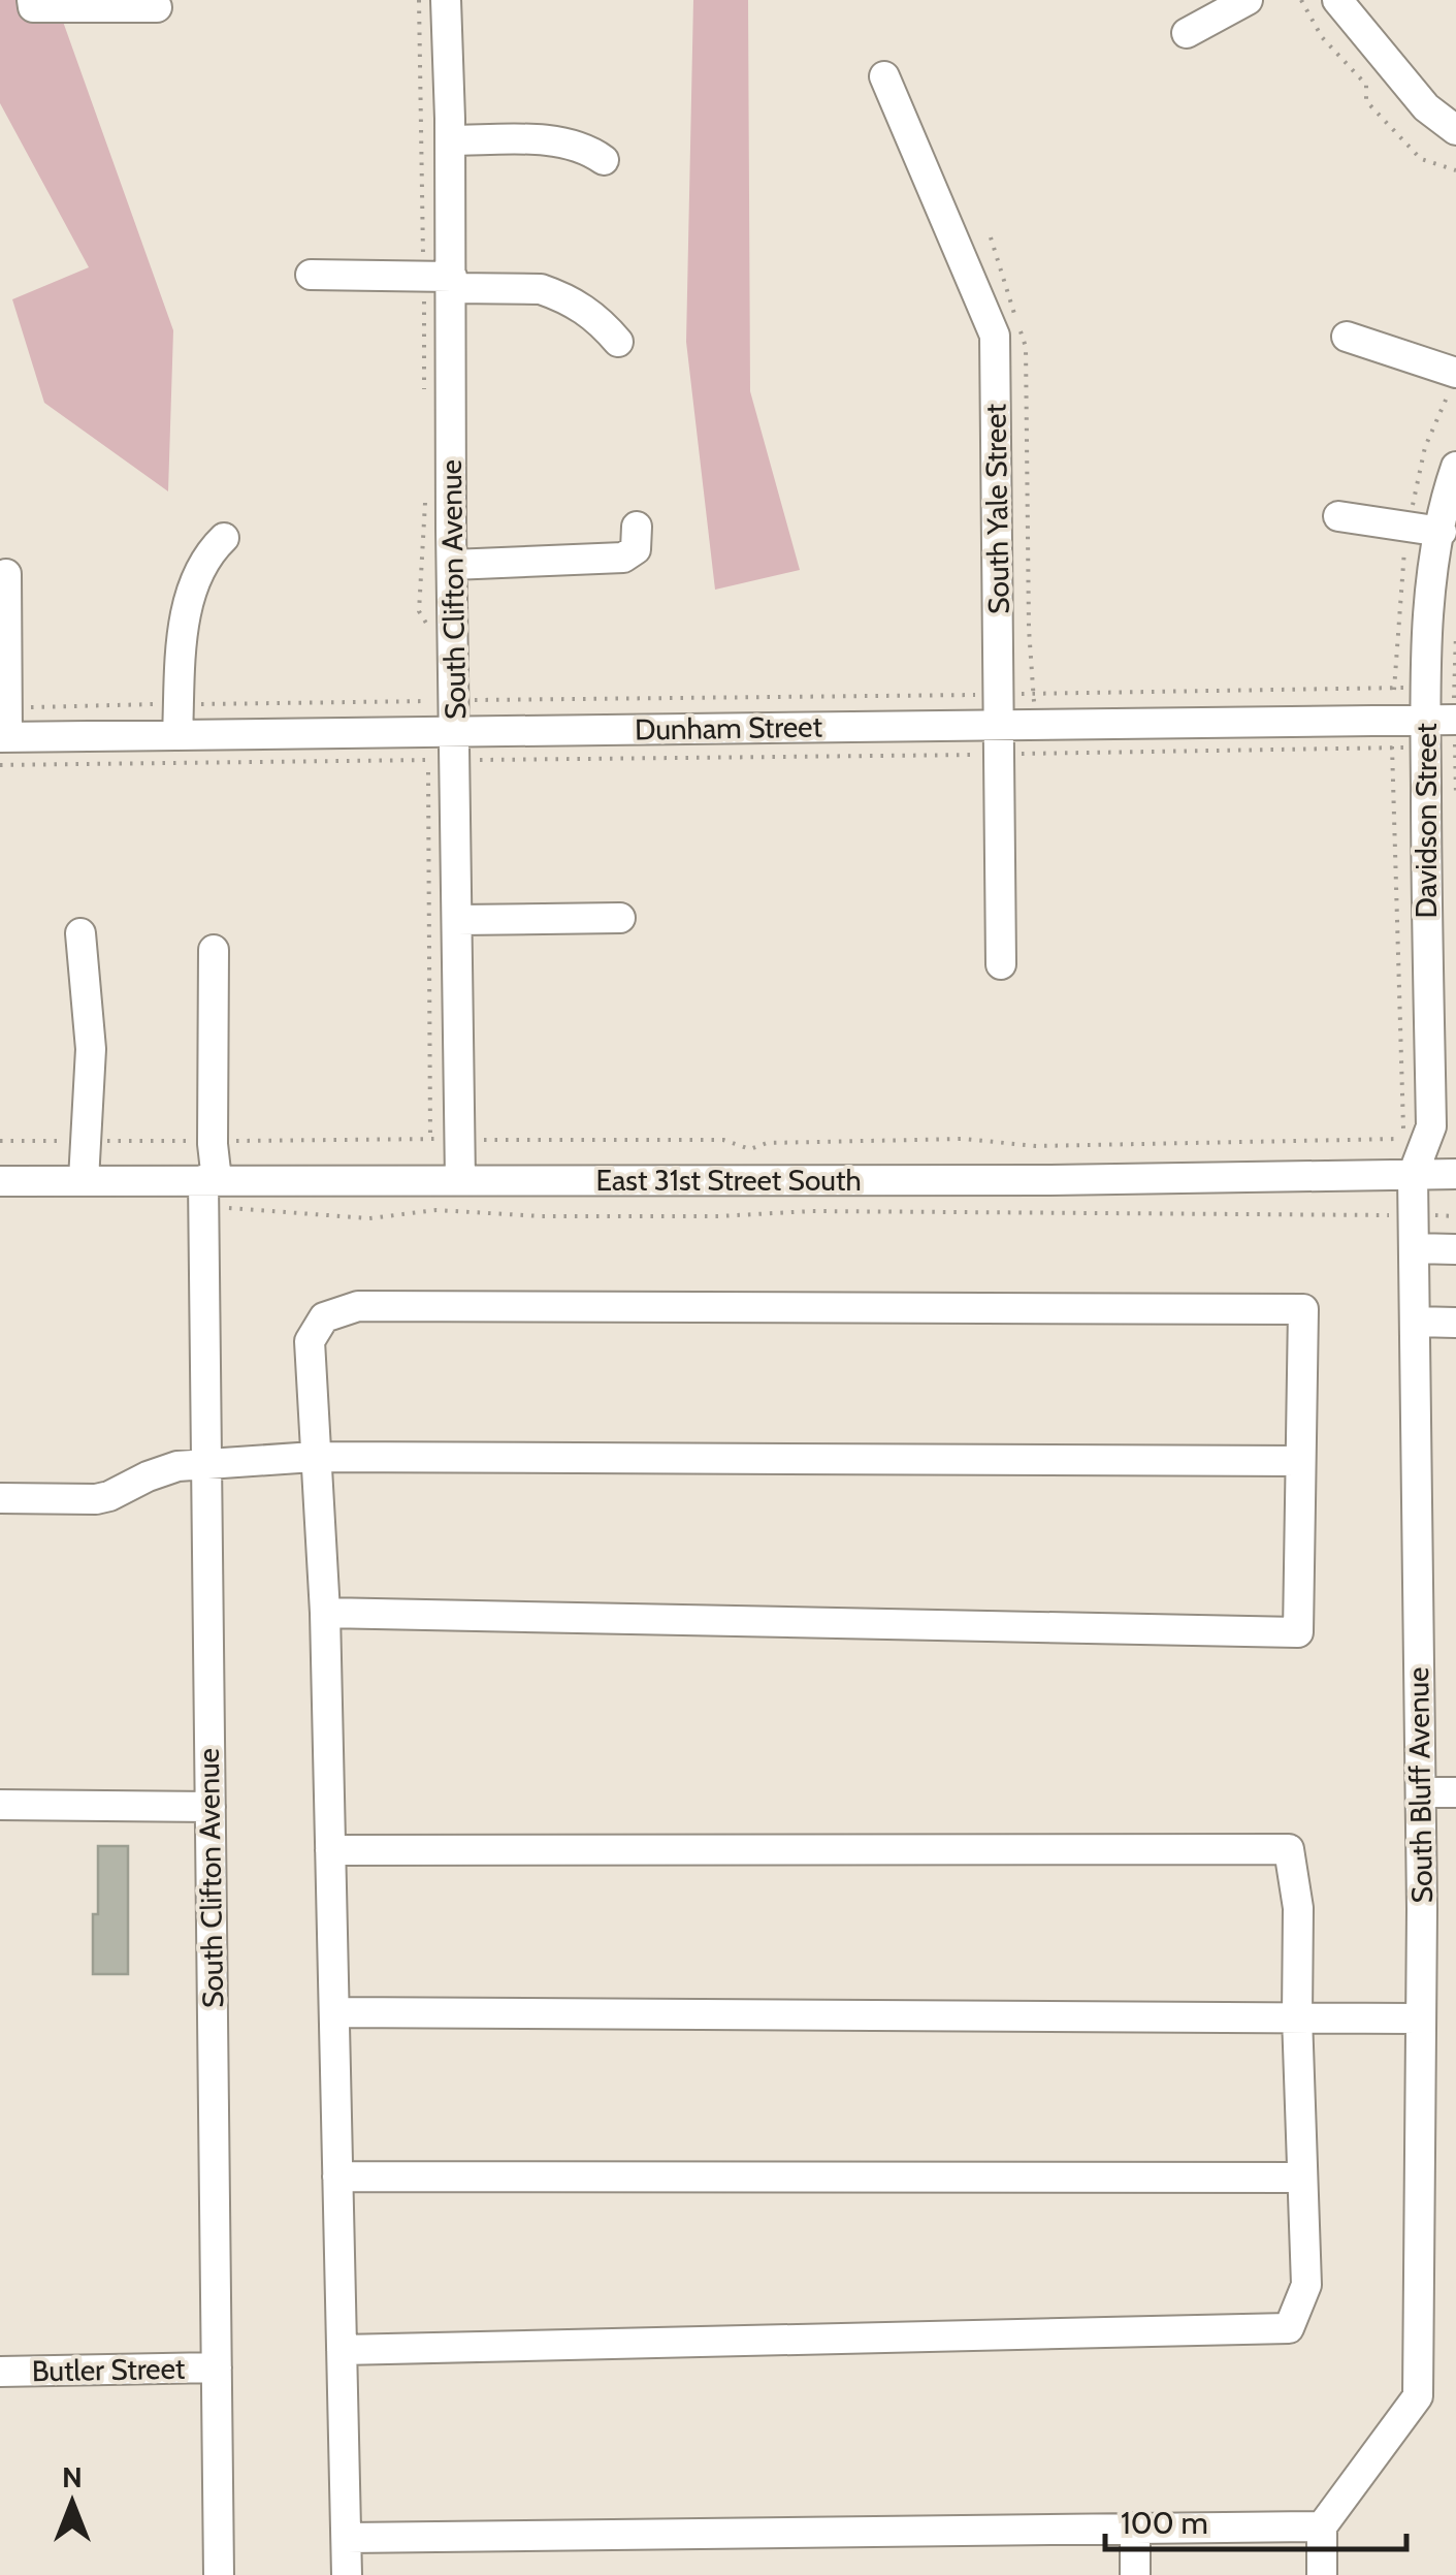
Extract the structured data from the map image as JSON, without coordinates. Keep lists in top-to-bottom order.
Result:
{
  "streets": {
    "street": [
      "South Yale Street",
      "South Clifton Avenue",
      "Dunham Street",
      "Davidson Street",
      "East 31st Street South",
      "South Bluff Avenue",
      "Butler Street"
    ]
  },
  "crossings": [
    ["South Yale Street", "Dunham Street"],
    ["South Clifton Avenue", "Dunham Street"],
    ["South Clifton Avenue", "East 31st Street South"],
    ["South Clifton Avenue", "Butler Street"],
    ["Dunham Street", "Davidson Street"],
    ["Davidson Street", "East 31st Street South"],
    ["Davidson Street", "South Bluff Avenue"],
    ["East 31st Street South", "South Bluff Avenue"]
  ],
  "scale_bar": "100 m",
  "north": "top"
}
